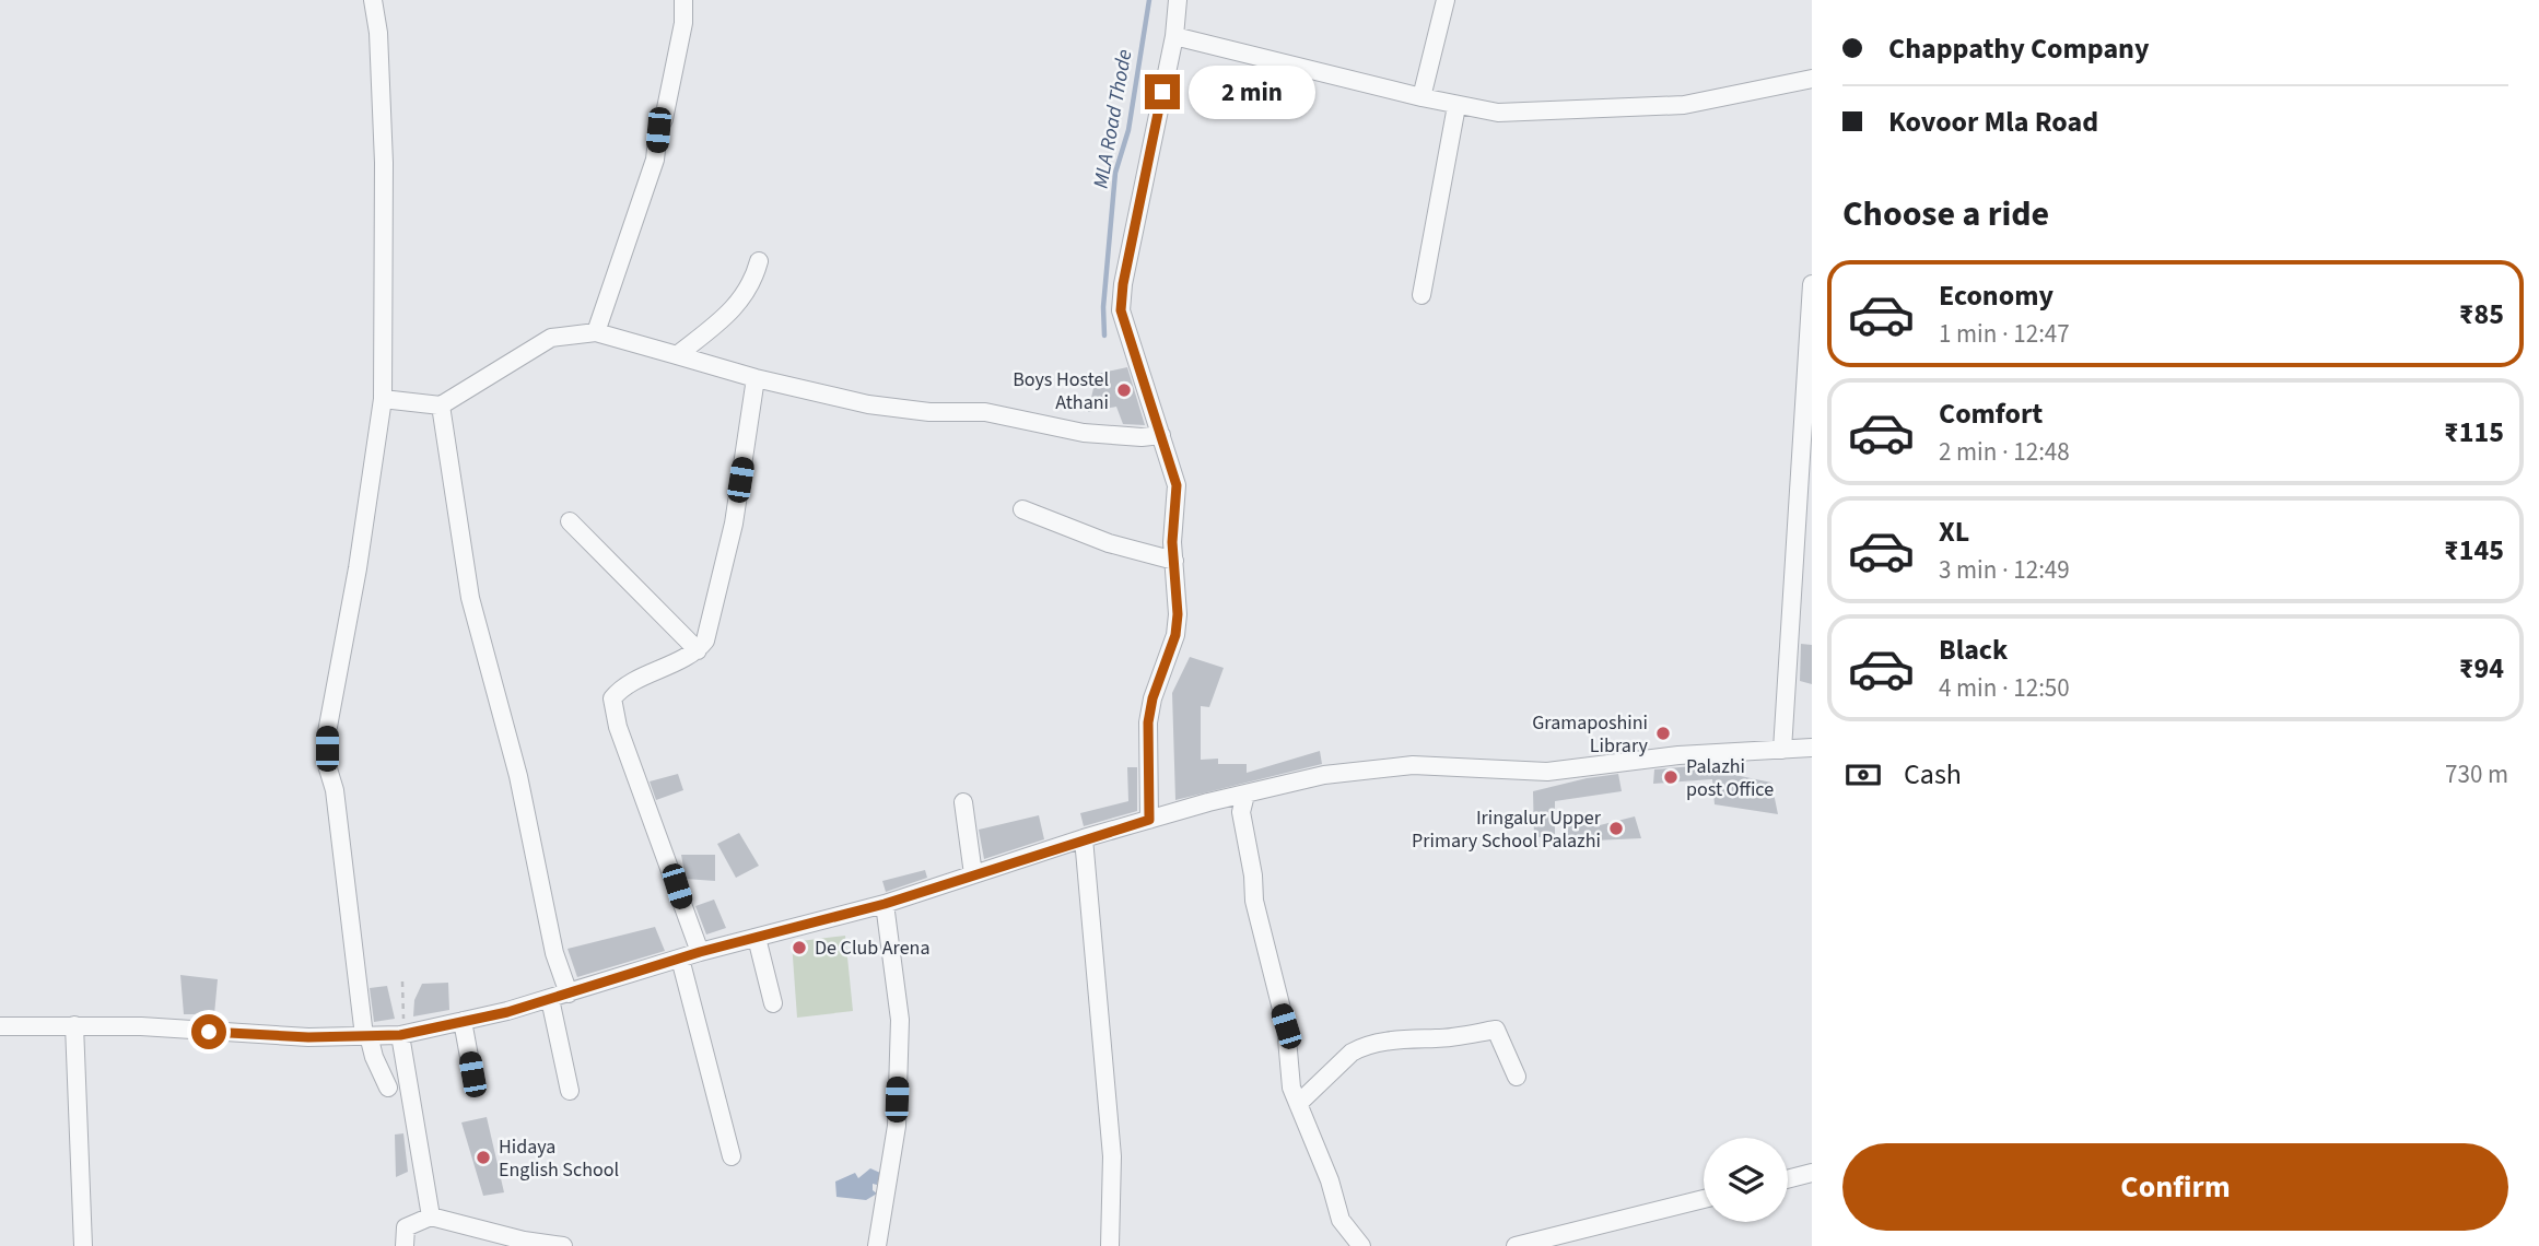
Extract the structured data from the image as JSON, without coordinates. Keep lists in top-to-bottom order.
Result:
{
  "water": ["MLA Road Thode"],
  "places": [
    "Boys Hostel Athani",
    "Gramaposhini Library",
    "Palazhi post Office",
    "Iringalur Upper Primary School Palazhi",
    "De Club Arena",
    "Hidaya English School"
  ],
  "page": {
    "banner": ["Chappathy Company", "Kovoor Mla Road"],
    "bubble": "2 min",
    "heading": "Choose a ride",
    "list": [
      {
        "name": "Economy",
        "note": "1 min · 12:47",
        "value": "₹85"
      },
      {
        "name": "Comfort",
        "note": "2 min · 12:48",
        "value": "₹115"
      },
      {
        "name": "XL",
        "note": "3 min · 12:49",
        "value": "₹145"
      },
      {
        "name": "Black",
        "note": "4 min · 12:50",
        "value": "₹94"
      }
    ],
    "pay": ["Cash", "730 m"],
    "buttons": "Confirm"
  }
}
